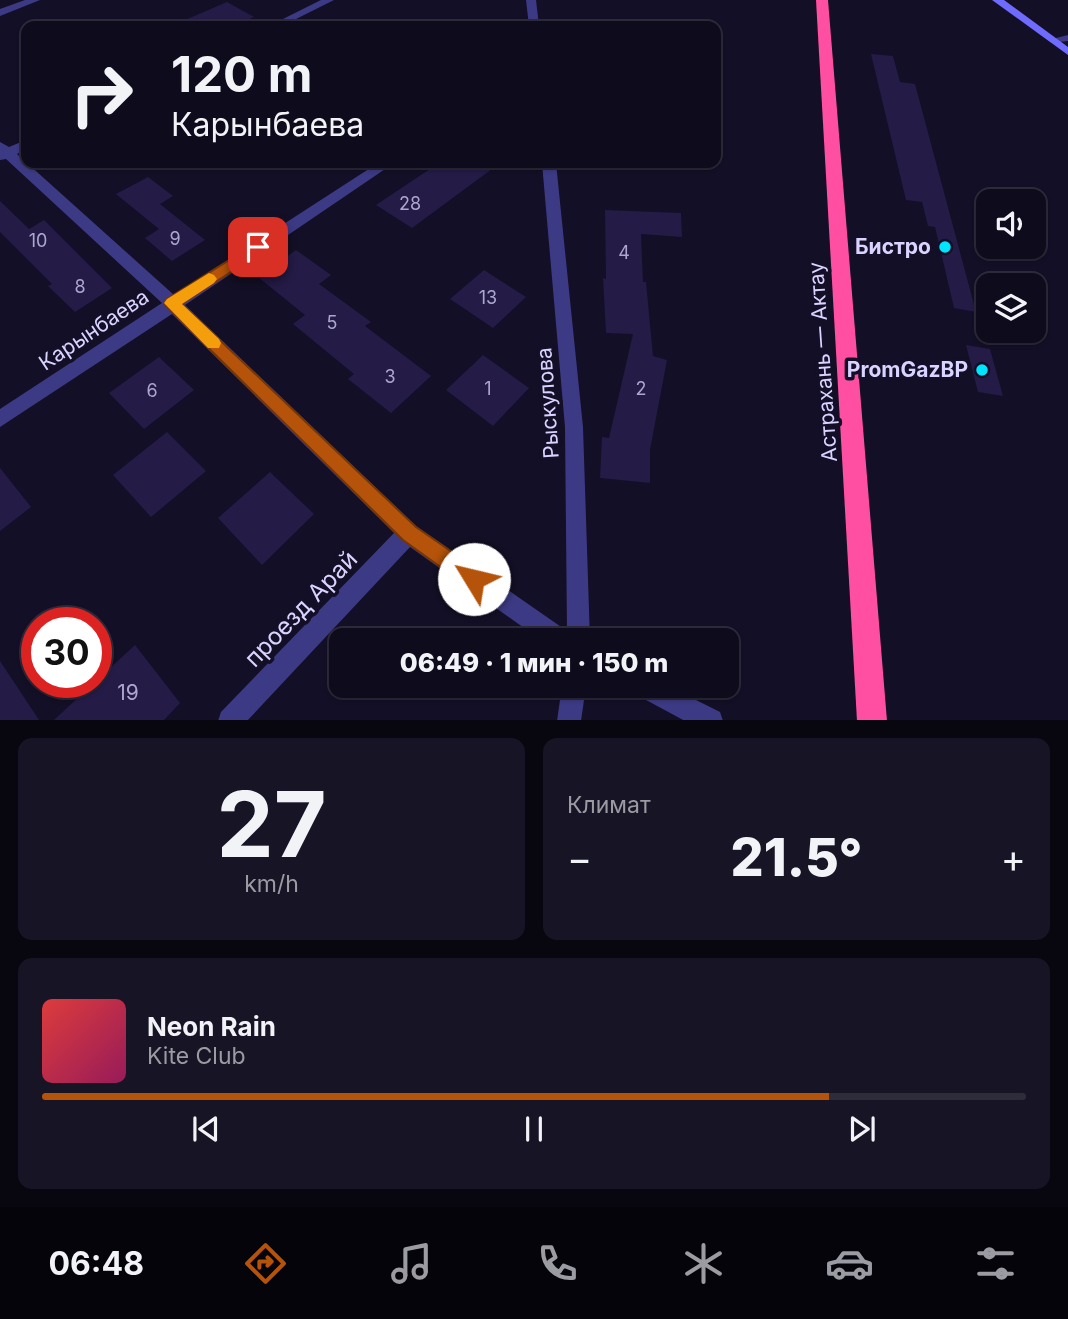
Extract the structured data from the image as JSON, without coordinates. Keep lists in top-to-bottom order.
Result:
{
  "streets": {
    "highway": ["Астрахань — Актау"],
    "street": ["Карынбаева", "Рыскулова", "проезд Арай"]
  },
  "places": ["Бистро", "PromGazBP"],
  "house_numbers": [
    "28",
    "9",
    "10",
    "4",
    "8",
    "13",
    "5",
    "3",
    "1",
    "2",
    "6",
    "19"
  ],
  "page": {
    "turn": ["120 m", "Карынбаева"],
    "limit": "30",
    "trip": "06:49 · 1 мин · 150 m",
    "tile": [
      ["27", "km/h"],
      "Климат"
    ],
    "heat": ["−", "21.5°", "+"],
    "song": ["Neon Rain", "Kite Club"],
    "tabs": "06:48"
  }
}
